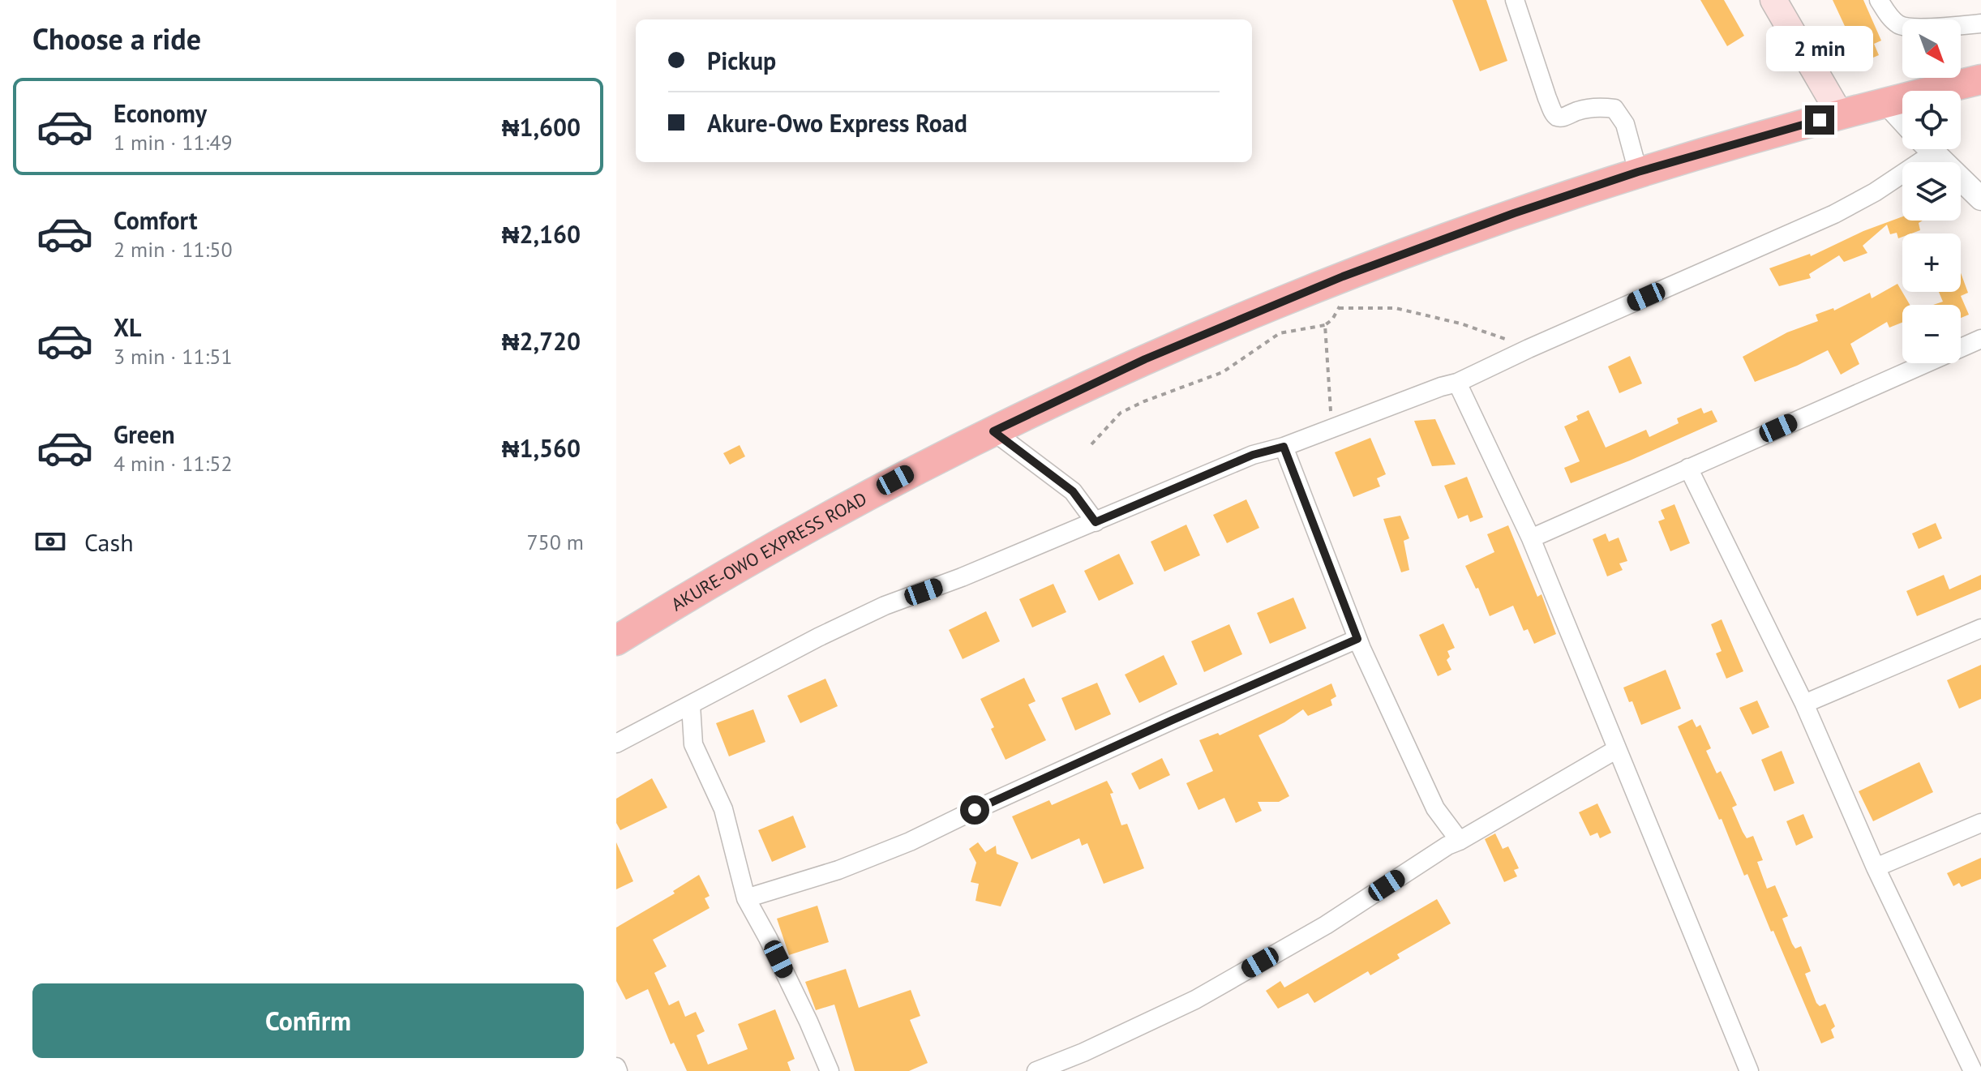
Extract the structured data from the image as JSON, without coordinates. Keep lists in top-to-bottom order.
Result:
{
  "streets": {
    "highway": ["AKURE-OWO EXPRESS ROAD"]
  },
  "north": "bottom right",
  "page": {
    "heading": "Choose a ride",
    "map_buttons": ["+", "−"],
    "banner": ["Pickup", "Akure-Owo Express Road"],
    "bubble": "2 min",
    "list": [
      {
        "name": "Economy",
        "note": "1 min · 11:49",
        "value": "₦1,600"
      },
      {
        "name": "Comfort",
        "note": "2 min · 11:50",
        "value": "₦2,160"
      },
      {
        "name": "XL",
        "note": "3 min · 11:51",
        "value": "₦2,720"
      },
      {
        "name": "Green",
        "note": "4 min · 11:52",
        "value": "₦1,560"
      }
    ],
    "pay": ["Cash", "750 m"],
    "buttons": "Confirm"
  }
}
